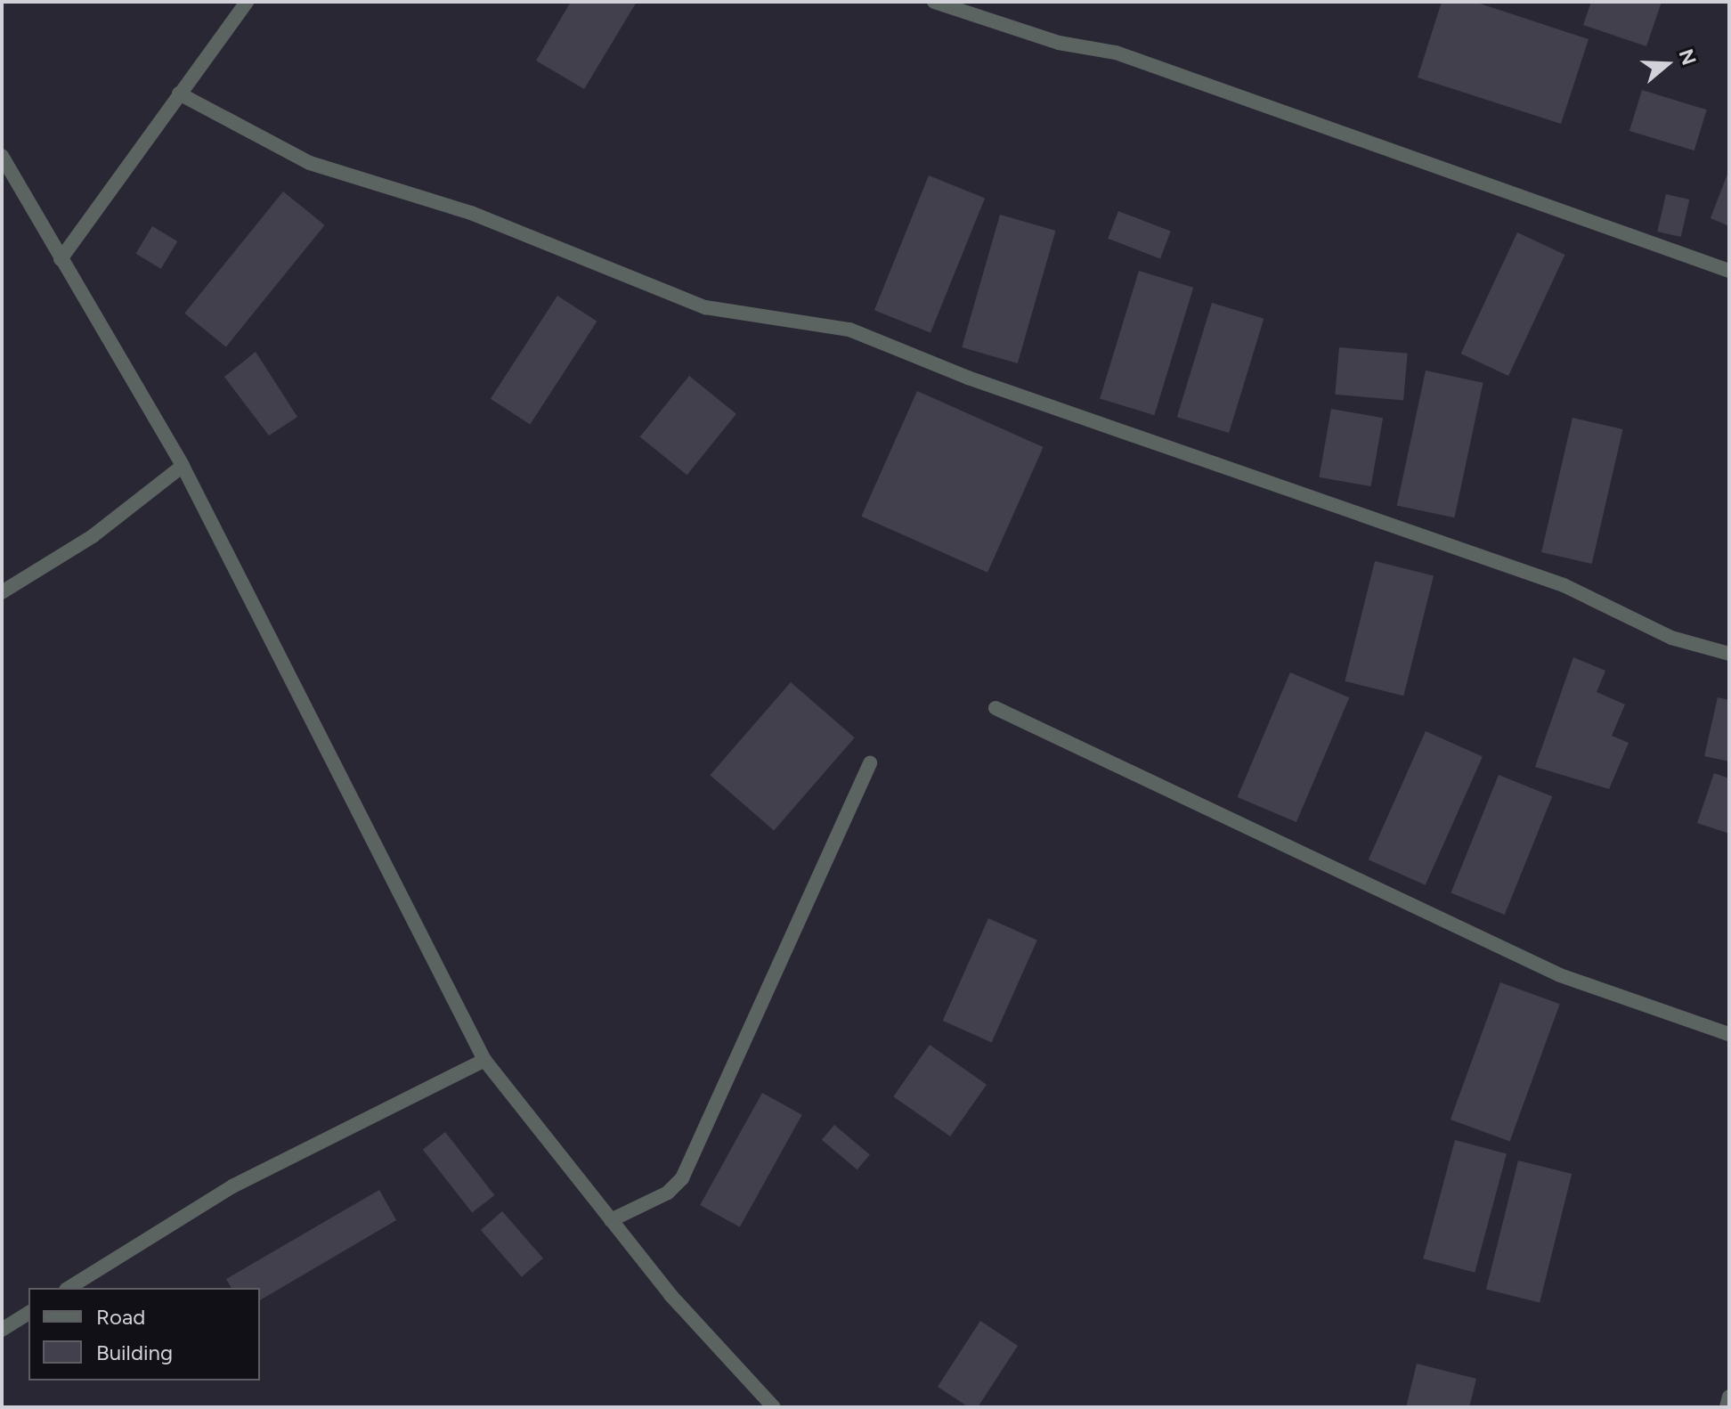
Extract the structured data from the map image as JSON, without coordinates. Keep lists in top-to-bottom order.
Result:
{
  "legend": ["Road", "Building"],
  "north": "right"
}
